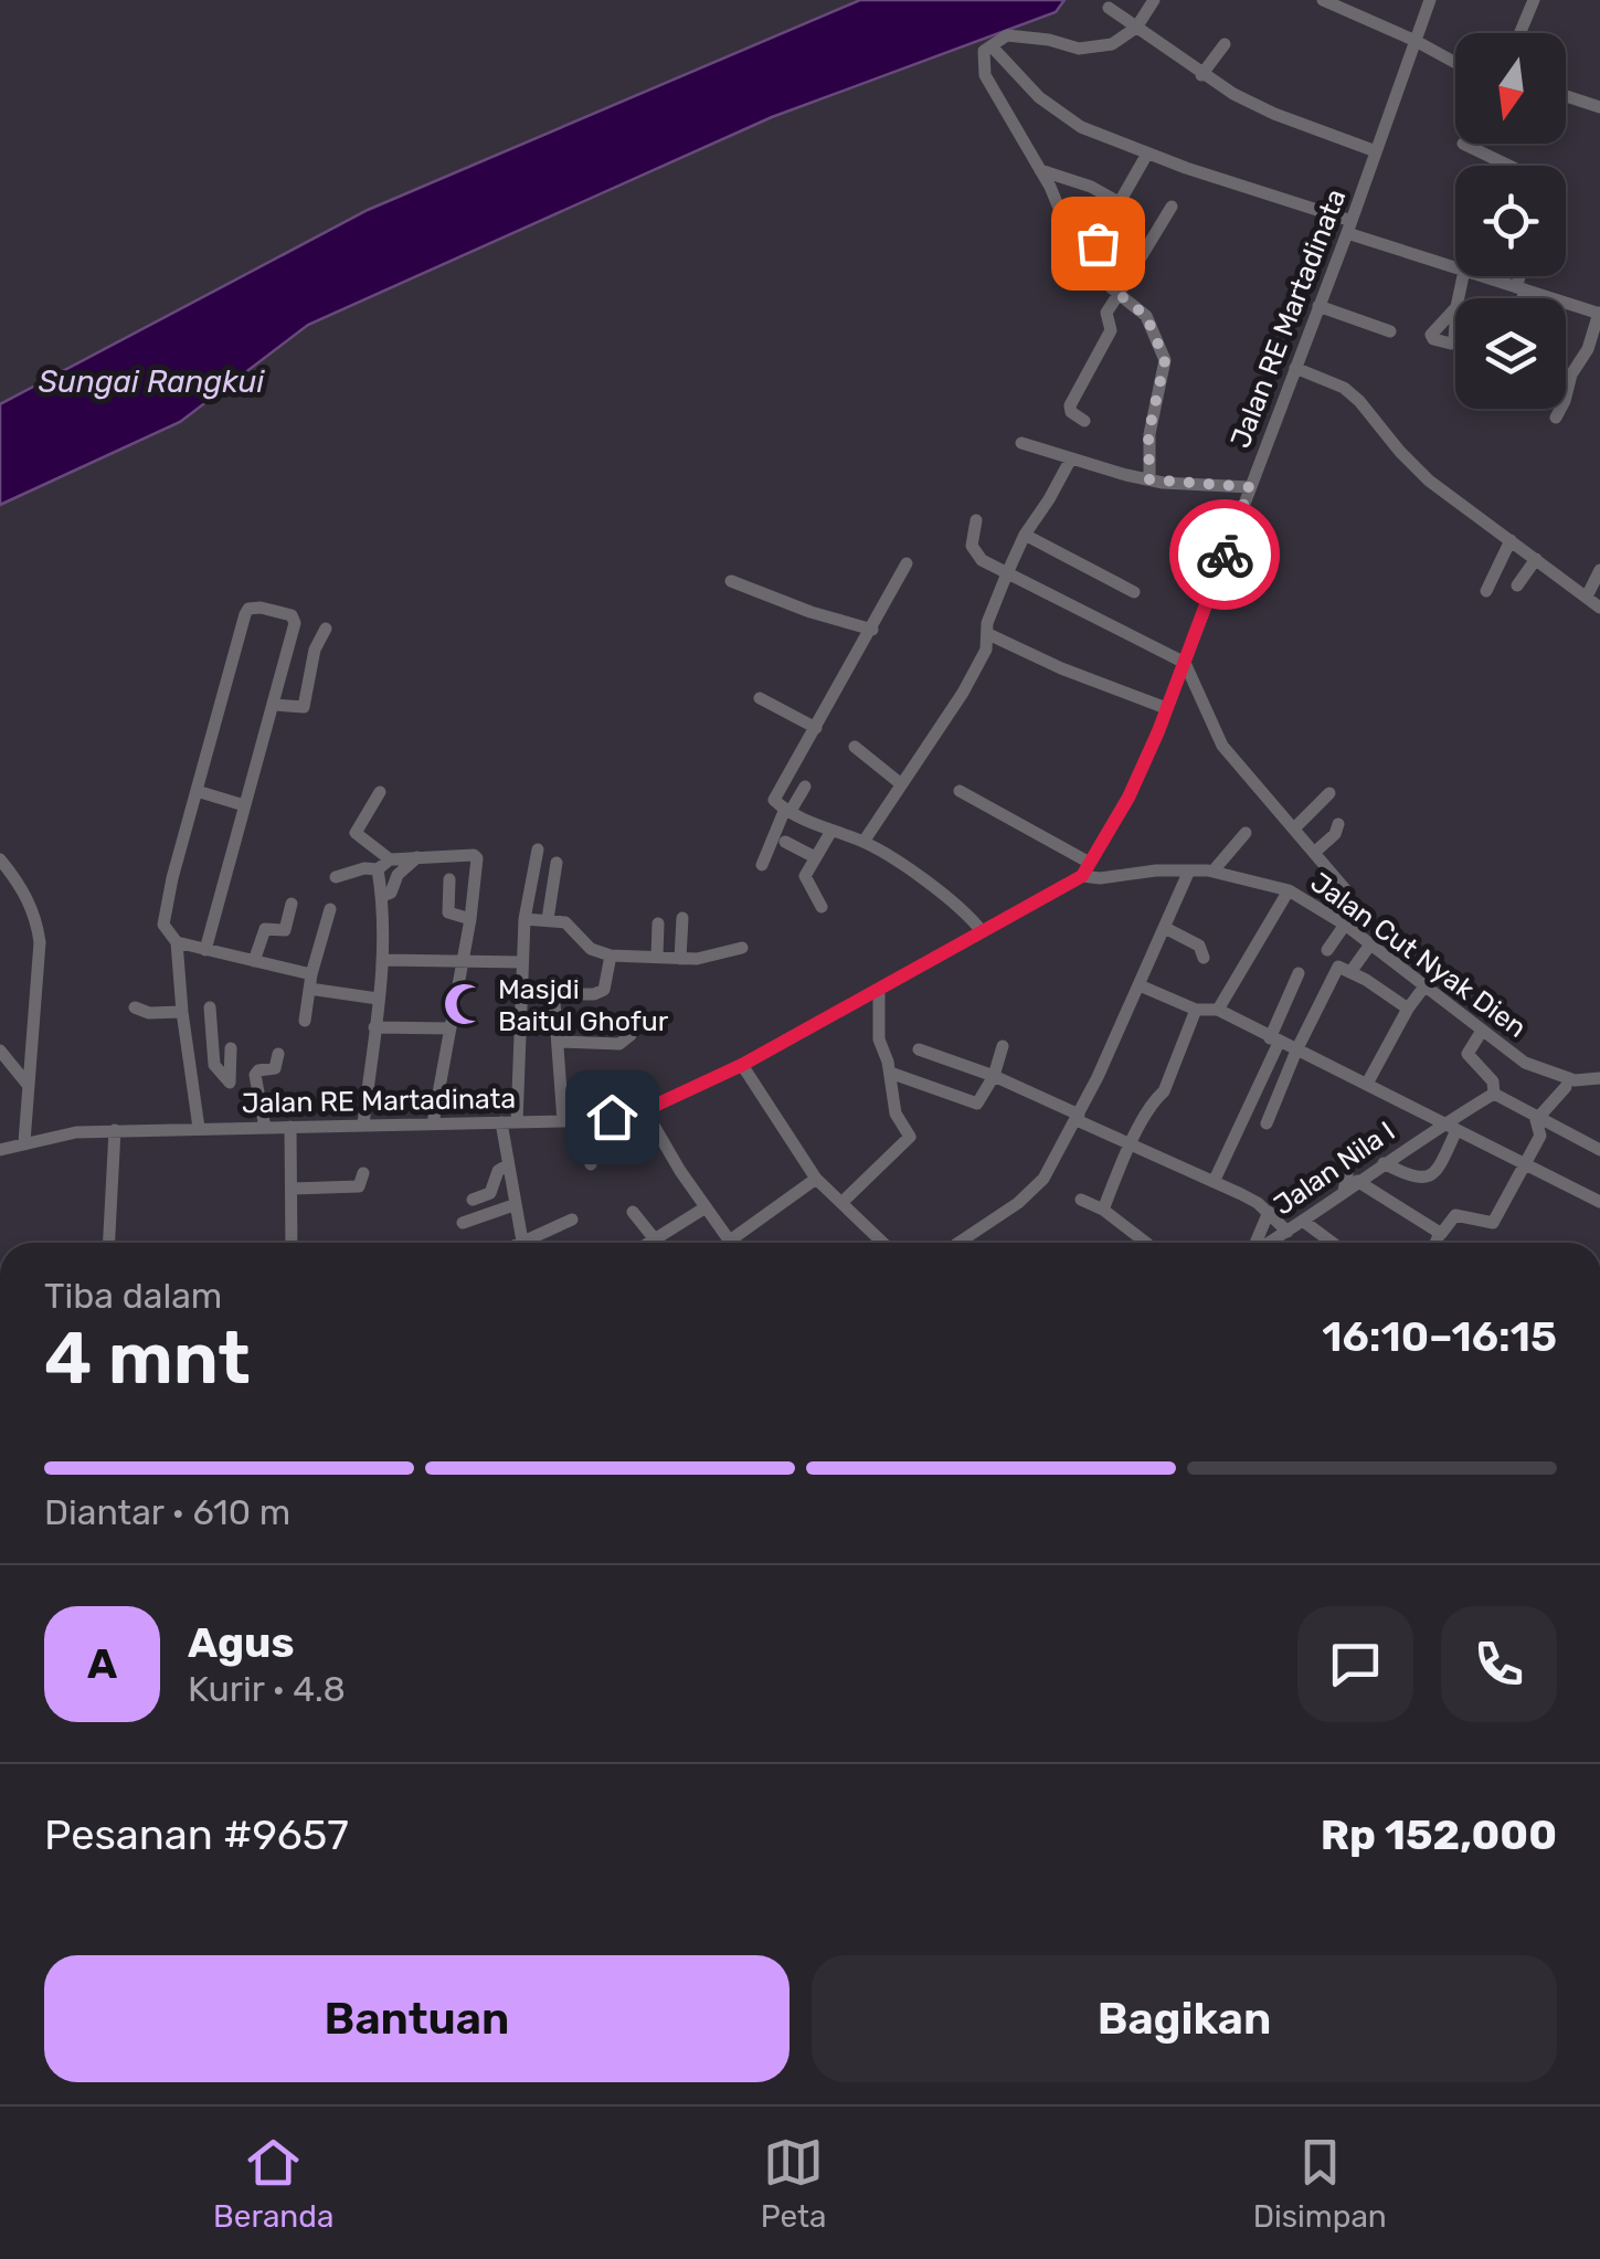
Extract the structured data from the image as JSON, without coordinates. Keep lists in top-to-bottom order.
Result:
{
  "streets": {
    "street": ["Jalan RE Martadinata", "Jalan Cut Nyak Dien", "Jalan Nila I"]
  },
  "crossings": [
    ["Jalan RE Martadinata", "Jalan Cut Nyak Dien"]
  ],
  "water": ["Sungai Rangkui"],
  "places": {
    "mosque": ["Masjdi Baitul Ghofur"]
  },
  "north": "bottom",
  "page": {
    "heading": ["4 mnt", "Tiba dalam", "16:10–16:15"],
    "panel": [
      "Agus",
      "Kurir · 4.8",
      "Pesanan #9657",
      "Rp 152,000"
    ],
    "bar": "Diantar · 610 m",
    "round": "A",
    "buttons": ["Bantuan", "Bagikan"],
    "tabs": ["Beranda", "Peta", "Disimpan"]
  }
}
